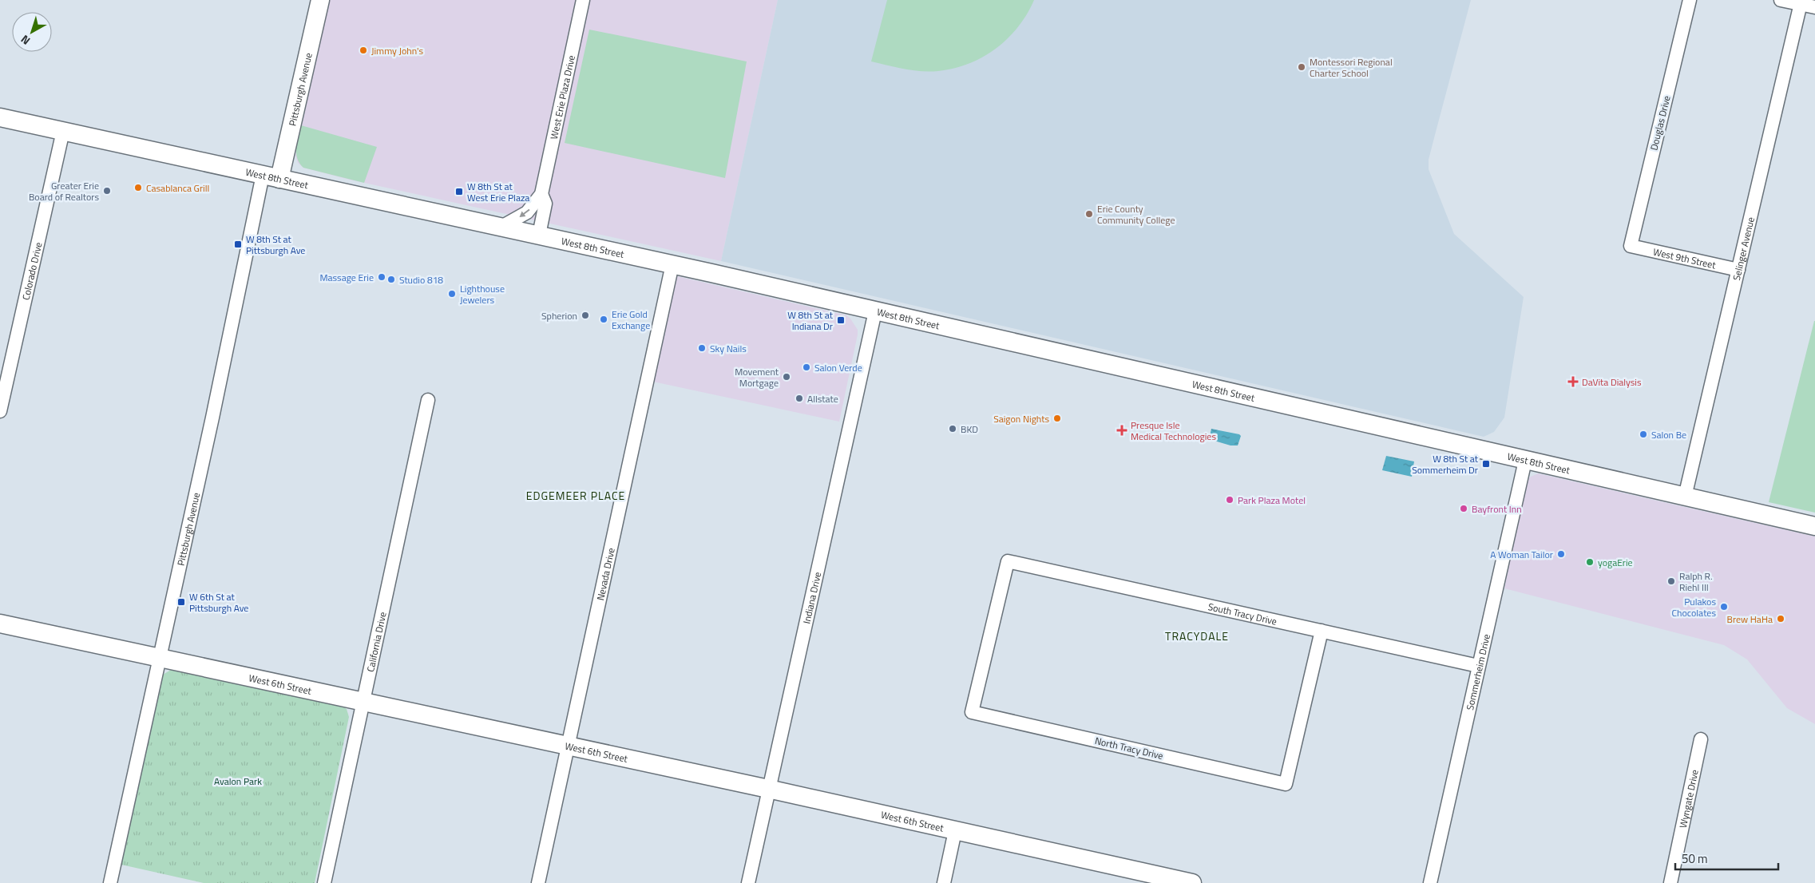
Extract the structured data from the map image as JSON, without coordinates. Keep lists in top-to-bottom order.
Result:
{
  "streets": {
    "main road": ["Pittsburgh Avenue", "West 8th Street", "West 6th Street"],
    "street": [
      "West Erie Plaza Drive",
      "Douglas Drive",
      "Selinger Avenue",
      "West 9th Street",
      "Colorado Drive",
      "Nevada Drive",
      "Indiana Drive",
      "South Tracy Drive",
      "California Drive",
      "Sommerheim Drive",
      "North Tracy Drive",
      "Wyngate Drive"
    ]
  },
  "crossings": [
    ["Pittsburgh Avenue", "West 8th Street"],
    ["Pittsburgh Avenue", "West 6th Street"],
    ["West Erie Plaza Drive", "West 8th Street"],
    ["Douglas Drive", "West 9th Street"],
    ["West 8th Street", "Selinger Avenue"],
    ["West 8th Street", "Colorado Drive"],
    ["West 8th Street", "Nevada Drive"],
    ["West 8th Street", "Indiana Drive"],
    ["West 8th Street", "Sommerheim Drive"],
    ["Selinger Avenue", "West 9th Street"],
    ["Nevada Drive", "West 6th Street"],
    ["Indiana Drive", "West 6th Street"],
    ["South Tracy Drive", "Sommerheim Drive"],
    ["South Tracy Drive", "North Tracy Drive"],
    ["California Drive", "West 6th Street"]
  ],
  "districts": ["EDGEMEER PLACE", "TRACYDALE"],
  "parks": ["Avalon Park"],
  "places": {
    "other": [
      "Jimmy John's",
      "Montessori Regional Charter School",
      "Casablanca Grill",
      "Greater Erie Board of Realtors",
      "Erie County Community College",
      "Massage Erie",
      "Studio 818",
      "Lighthouse Jewelers",
      "Spherion",
      "Erie Gold Exchange",
      "Sky Nails",
      "Salon Verde",
      "Movement Mortgage",
      "Allstate",
      "Saigon Nights",
      "BKD",
      "Salon Be",
      "Park Plaza Motel",
      "Bayfront Inn",
      "A Woman Tailor",
      "yogaErie",
      "Ralph R. Riehl III",
      "Pulakos Chocolates",
      "Brew HaHa"
    ],
    "transit": [
      "W 8th St at West Erie Plaza",
      "W 8th St at Pittsburgh Ave",
      "W 8th St at Indiana Dr",
      "W 8th St at Sommerheim Dr",
      "W 6th St at Pittsburgh Ave"
    ],
    "health": ["DaVita Dialysis", "Presque Isle Medical Technologies"]
  },
  "scale_bar": "50 m",
  "north": "bottom left"
}
